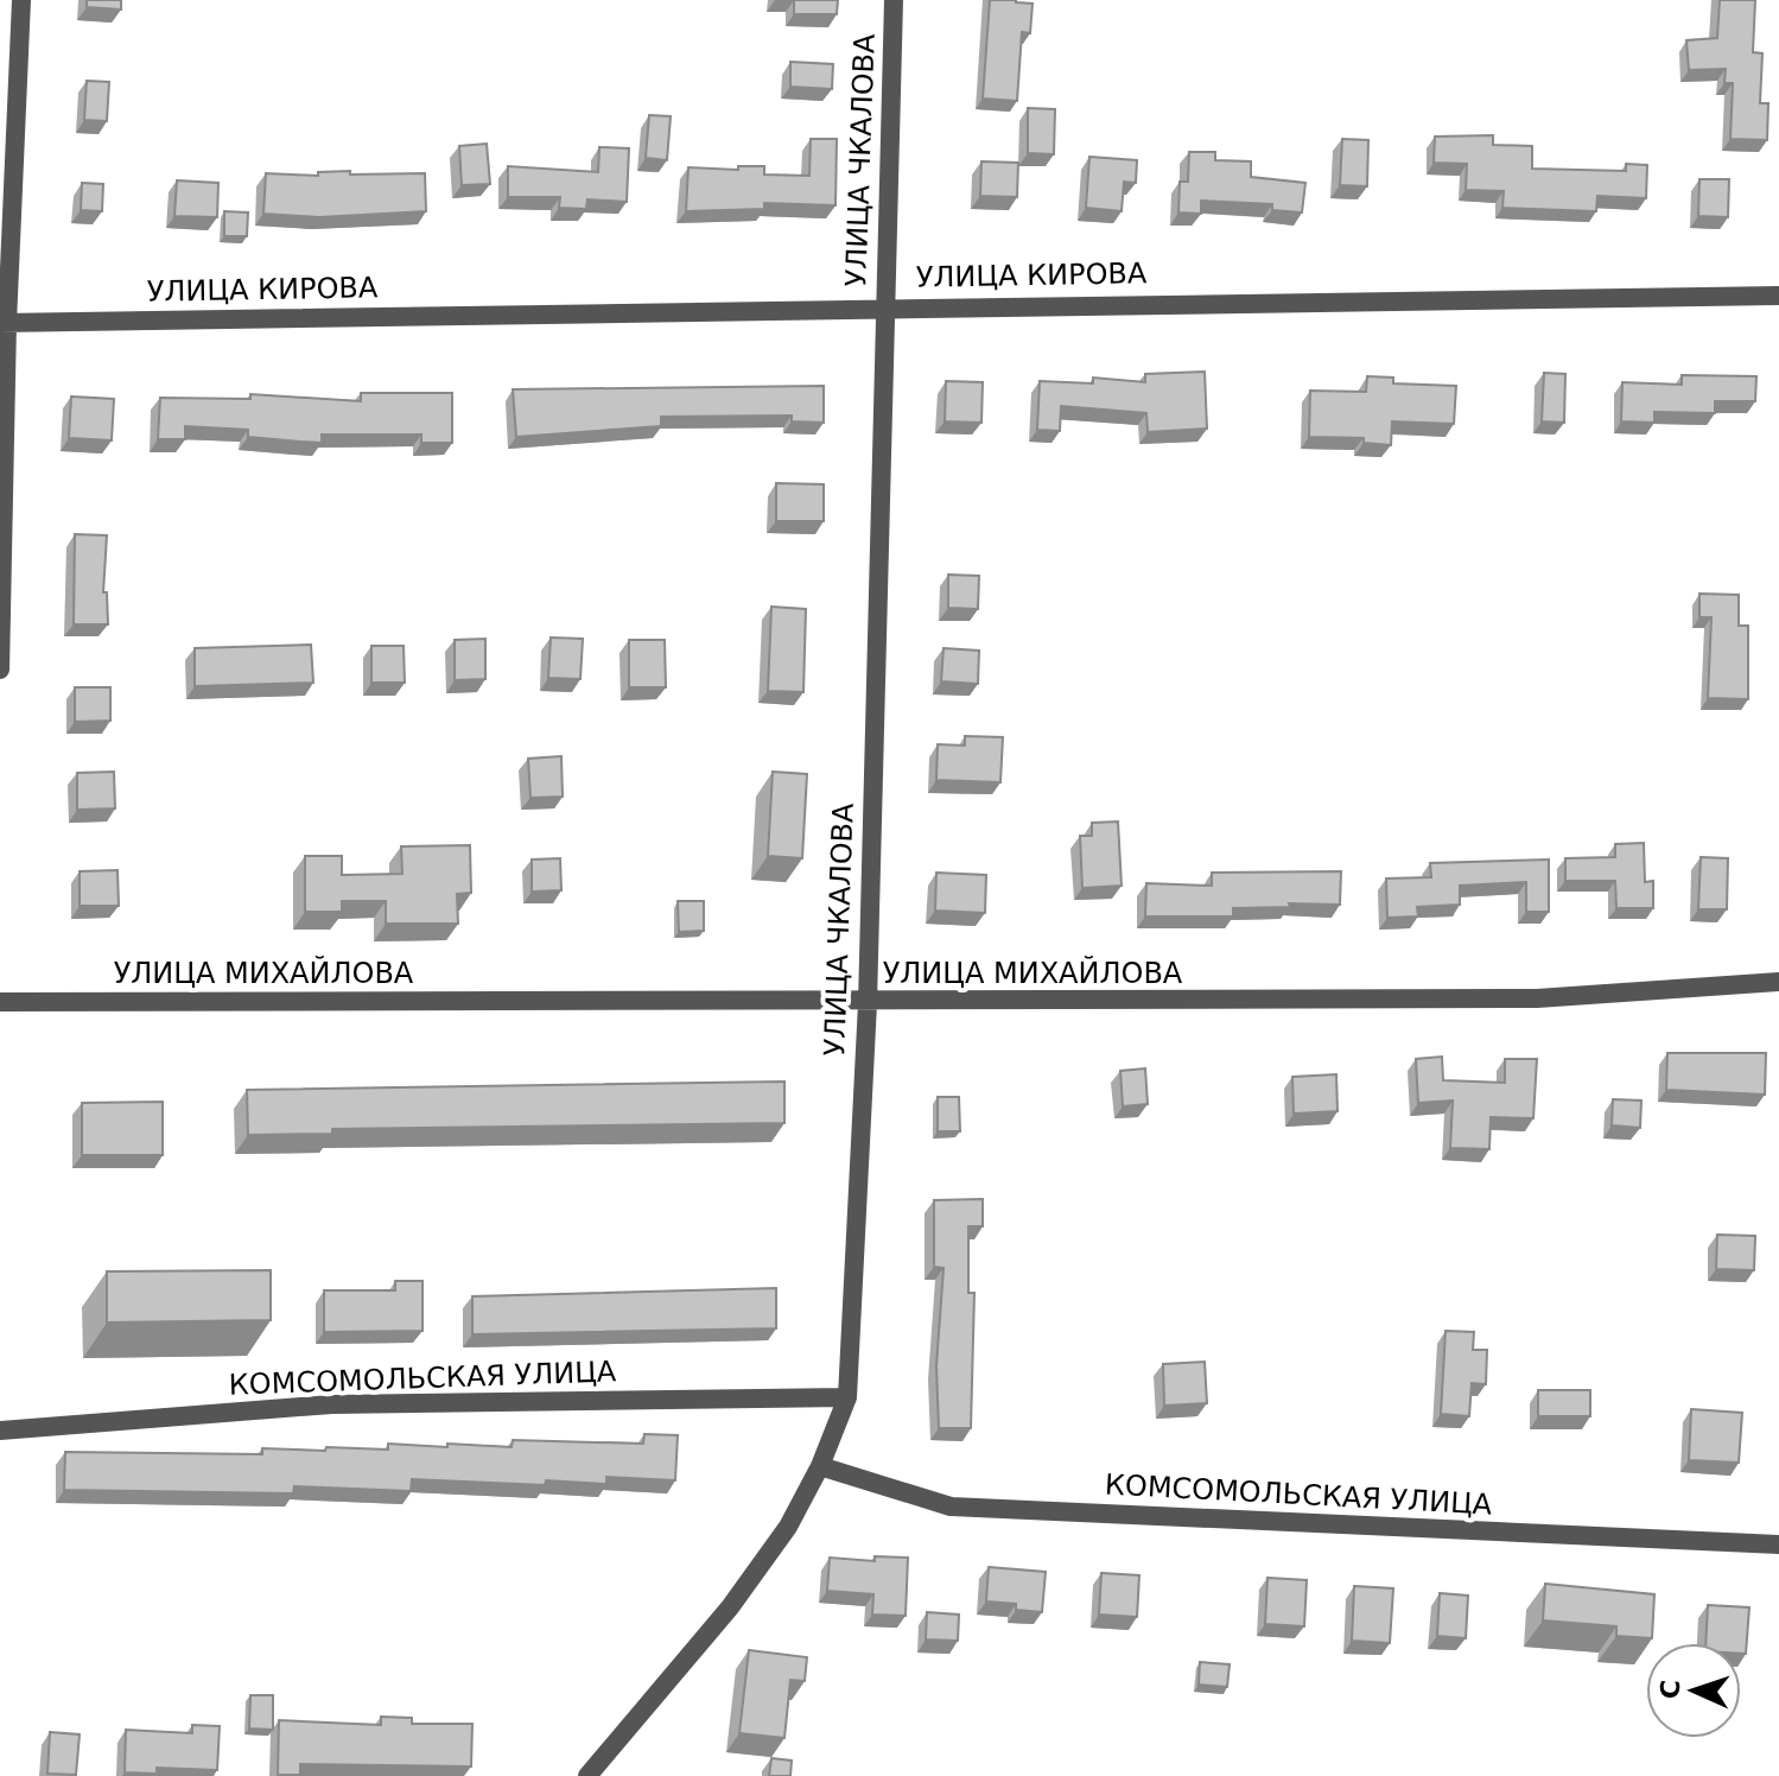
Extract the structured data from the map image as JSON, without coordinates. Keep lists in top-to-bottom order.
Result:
{
  "streets": {
    "street": [
      "УЛИЦА ЧКАЛОВА",
      "УЛИЦА КИРОВА",
      "УЛИЦА МИХАЙЛОВА",
      "КОМСОМОЛЬСКАЯ УЛИЦА"
    ]
  },
  "crossings": [
    ["УЛИЦА ЧКАЛОВА", "УЛИЦА КИРОВА"],
    ["УЛИЦА ЧКАЛОВА", "УЛИЦА МИХАЙЛОВА"],
    ["УЛИЦА ЧКАЛОВА", "КОМСОМОЛЬСКАЯ УЛИЦА"]
  ],
  "north": "left"
}
